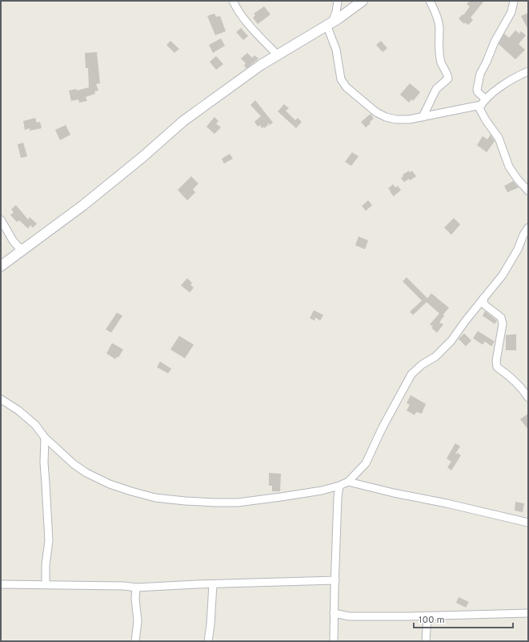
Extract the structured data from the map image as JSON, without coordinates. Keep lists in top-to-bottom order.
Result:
{
  "scale_bar": "100 m"
}
